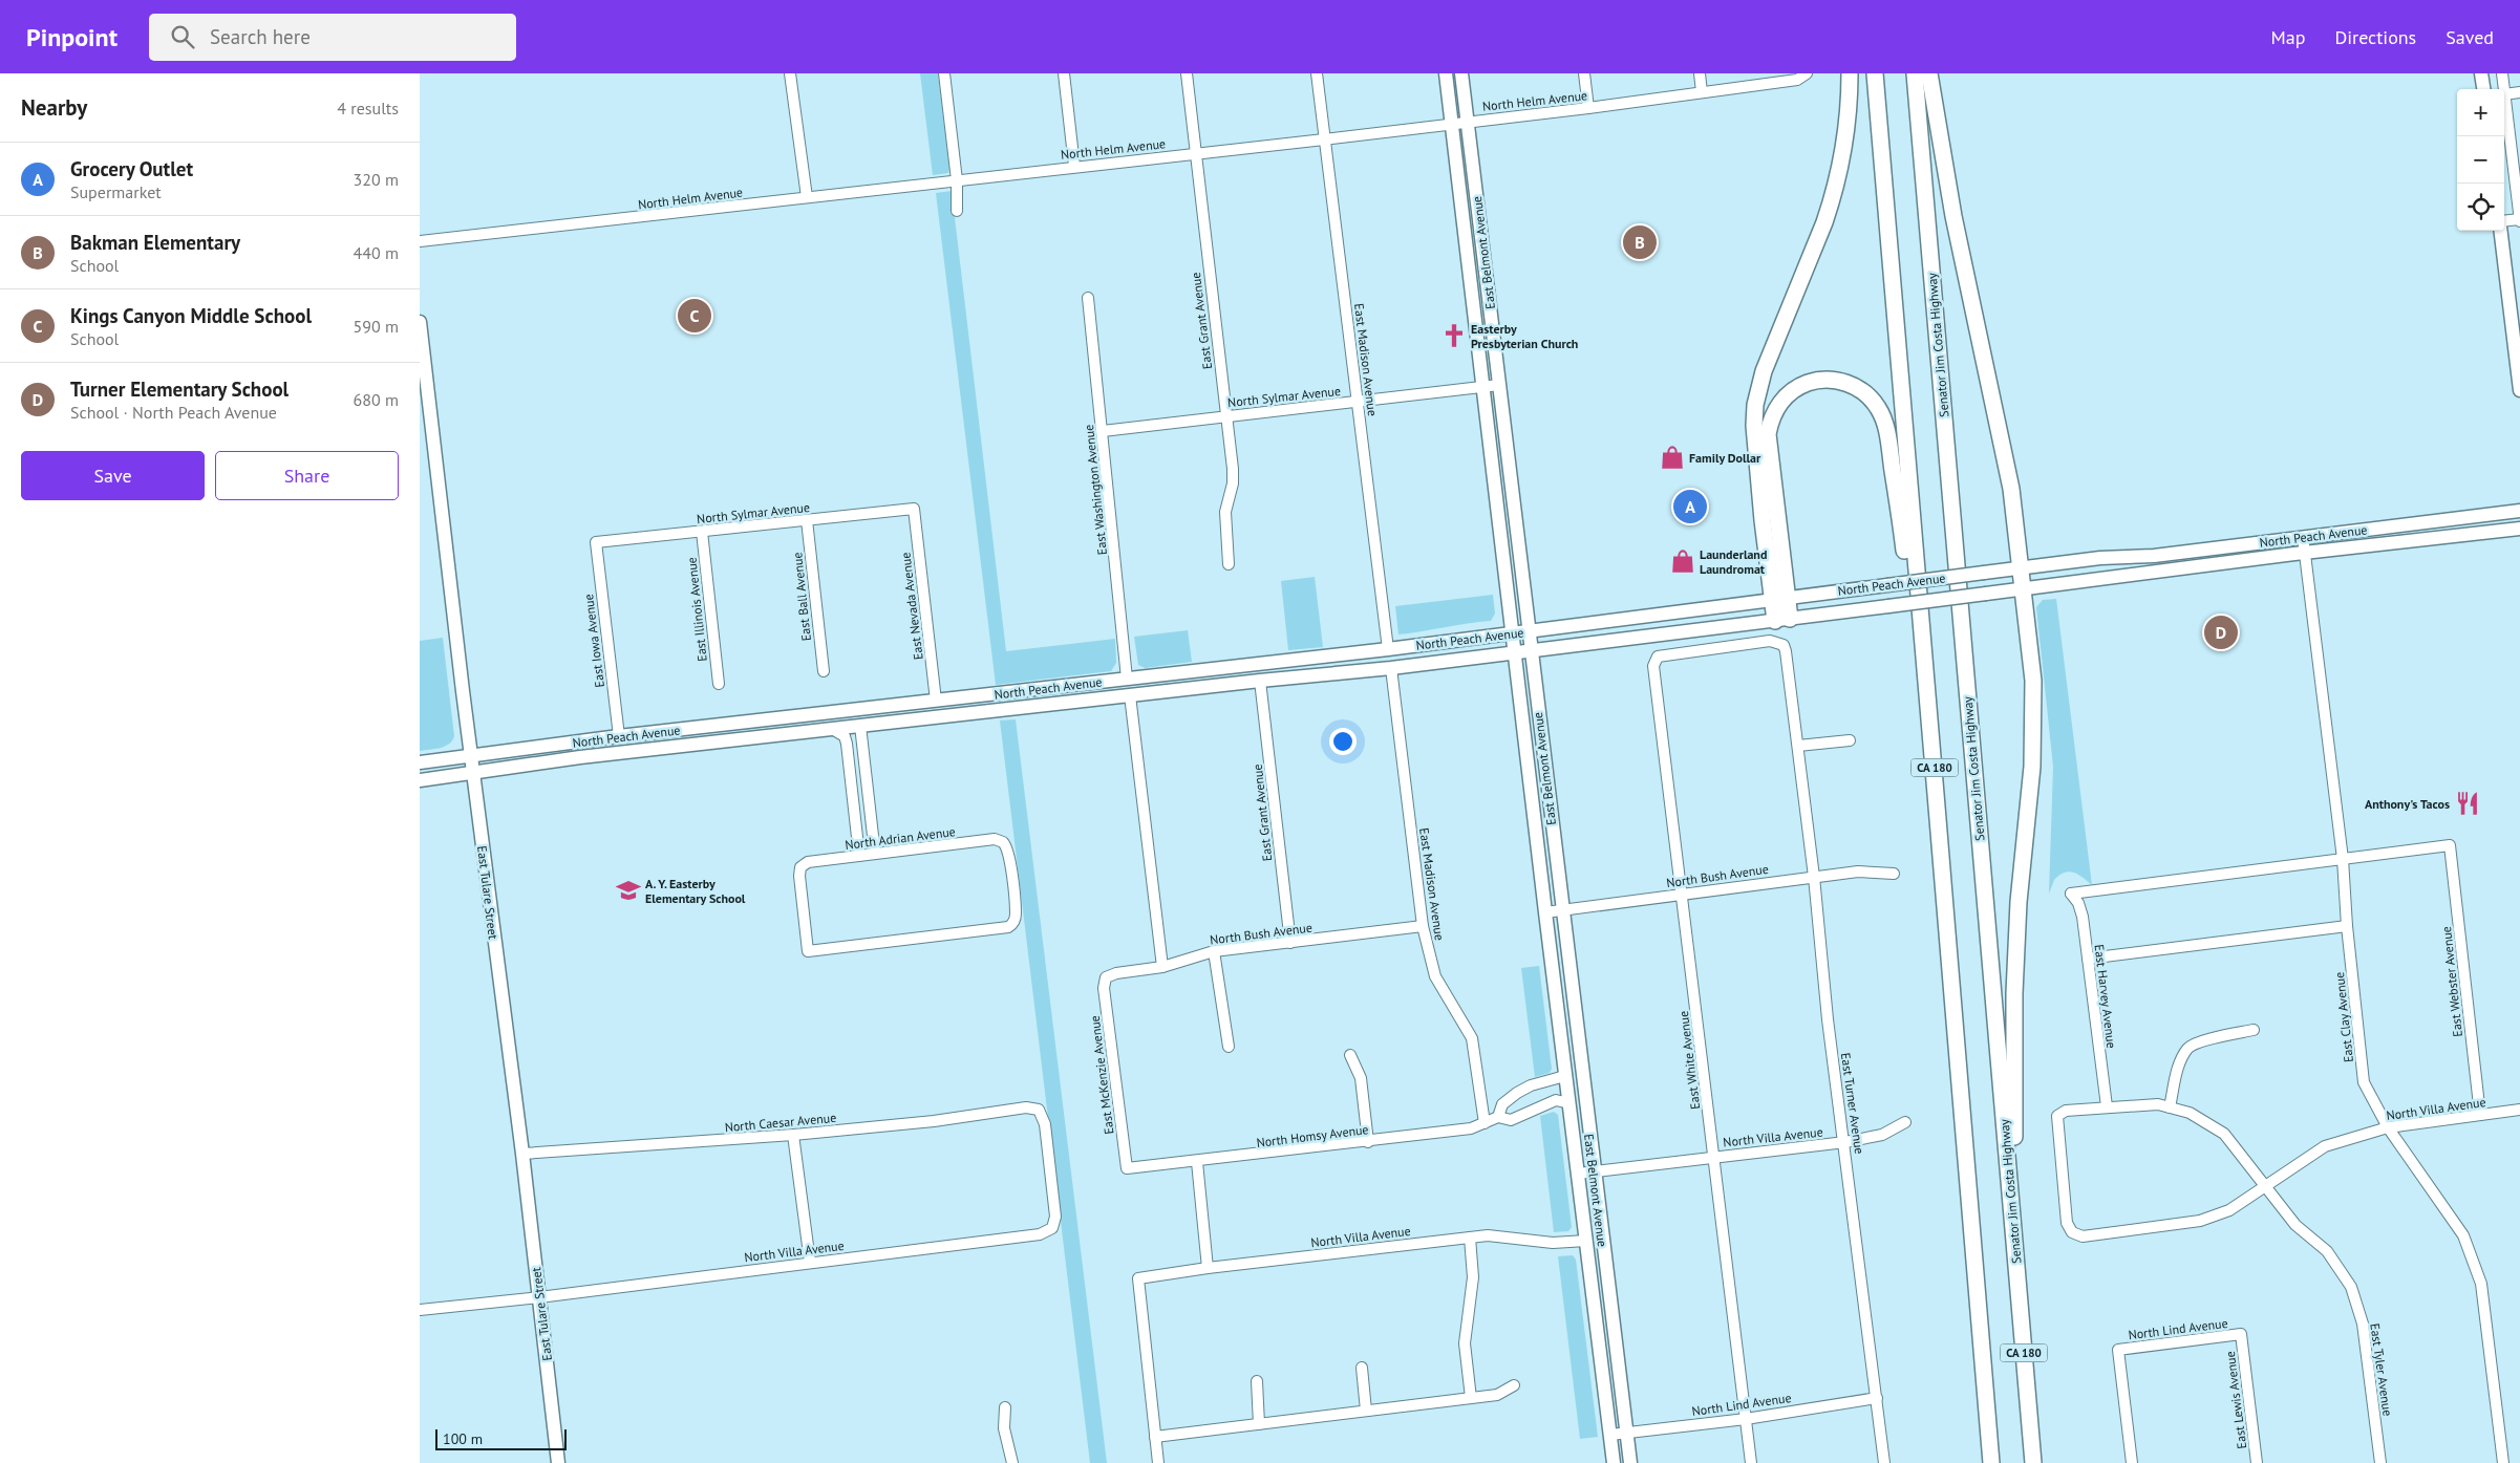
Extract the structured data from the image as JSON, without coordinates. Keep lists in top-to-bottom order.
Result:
{
  "streets": {
    "highway": ["Senator Jim Costa Highway", "CA 180"],
    "main road": ["East Belmont Avenue", "North Peach Avenue", "East Tulare Street"],
    "street": [
      "North Helm Avenue",
      "East Grant Avenue",
      "East Madison Avenue",
      "North Sylmar Avenue",
      "East Washington Avenue",
      "East Ball Avenue",
      "East Nevada Avenue",
      "East Illinois Avenue",
      "East Iowa Avenue",
      "North Adrian Avenue",
      "North Bush Avenue",
      "East Webster Avenue",
      "East Harvey Avenue",
      "East Clay Avenue",
      "East White Avenue",
      "East McKenzie Avenue",
      "East Turner Avenue",
      "North Villa Avenue",
      "North Caesar Avenue",
      "North Homsy Avenue",
      "North Lind Avenue",
      "East Tyler Avenue",
      "East Lewis Avenue"
    ]
  },
  "crossings": [
    ["North Helm Avenue", "East Belmont Avenue"],
    ["North Helm Avenue", "East Grant Avenue"],
    ["North Helm Avenue", "East Madison Avenue"],
    ["East Belmont Avenue", "North Sylmar Avenue"],
    ["East Belmont Avenue", "North Peach Avenue"],
    ["East Belmont Avenue", "North Bush Avenue"],
    ["East Belmont Avenue", "North Villa Avenue"],
    ["East Belmont Avenue", "North Homsy Avenue"],
    ["East Belmont Avenue", "North Lind Avenue"],
    ["East Grant Avenue", "North Sylmar Avenue"],
    ["East Grant Avenue", "North Peach Avenue"],
    ["East Grant Avenue", "North Bush Avenue"],
    ["East Madison Avenue", "North Sylmar Avenue"],
    ["East Madison Avenue", "North Peach Avenue"],
    ["East Madison Avenue", "North Bush Avenue"],
    ["East Madison Avenue", "North Homsy Avenue"],
    ["North Sylmar Avenue", "East Washington Avenue"],
    ["North Sylmar Avenue", "East Ball Avenue"],
    ["North Sylmar Avenue", "East Nevada Avenue"],
    ["North Sylmar Avenue", "East Illinois Avenue"],
    ["North Sylmar Avenue", "East Iowa Avenue"],
    ["East Washington Avenue", "North Peach Avenue"],
    ["North Peach Avenue", "East Nevada Avenue"],
    ["North Peach Avenue", "East Iowa Avenue"],
    ["North Peach Avenue", "East Tulare Street"],
    ["North Peach Avenue", "East Clay Avenue"],
    ["North Bush Avenue", "East White Avenue"],
    ["North Bush Avenue", "East McKenzie Avenue"],
    ["North Bush Avenue", "East Turner Avenue"],
    ["East Tulare Street", "North Villa Avenue"],
    ["East Tulare Street", "North Caesar Avenue"],
    ["East Webster Avenue", "East Harvey Avenue"],
    ["East Webster Avenue", "East Clay Avenue"],
    ["East Webster Avenue", "North Villa Avenue"],
    ["East Harvey Avenue", "East Clay Avenue"],
    ["East Harvey Avenue", "North Villa Avenue"],
    ["East Clay Avenue", "North Villa Avenue"],
    ["East White Avenue", "East Turner Avenue"],
    ["East White Avenue", "North Villa Avenue"],
    ["East White Avenue", "North Lind Avenue"],
    ["East McKenzie Avenue", "North Homsy Avenue"],
    ["East Turner Avenue", "North Villa Avenue"],
    ["East Turner Avenue", "North Lind Avenue"],
    ["North Villa Avenue", "North Caesar Avenue"],
    ["North Villa Avenue", "East Tyler Avenue"],
    ["North Lind Avenue", "East Lewis Avenue"]
  ],
  "places": {
    "church": ["Easterby Presbyterian Church"],
    "shop": ["Family Dollar", "Launderland Laundromat"],
    "restaurant": ["Anthony's Tacos"],
    "school or university": ["A. Y. Easterby Elementary School"]
  },
  "scale_bar": "100 m",
  "page": {
    "header": "Pinpoint",
    "search": "Search here",
    "nav": ["Map", "Directions", "Saved"],
    "heading": ["Nearby", "4 results"],
    "map_buttons": ["+", "−"],
    "list": [
      {
        "mark": "A",
        "name": "Grocery Outlet",
        "note": "Supermarket",
        "value": "320 m"
      },
      {
        "mark": "B",
        "name": "Bakman Elementary",
        "note": "School",
        "value": "440 m"
      },
      {
        "mark": "C",
        "name": "Kings Canyon Middle School",
        "note": "School",
        "value": "590 m"
      },
      {
        "mark": "D",
        "name": "Turner Elementary School",
        "note": "School · North Peach Avenue",
        "value": "680 m"
      }
    ],
    "pins": [
      "B",
      "C",
      "A",
      "D"
    ],
    "buttons": ["Save", "Share"],
    "scale": "100 m"
  }
}
